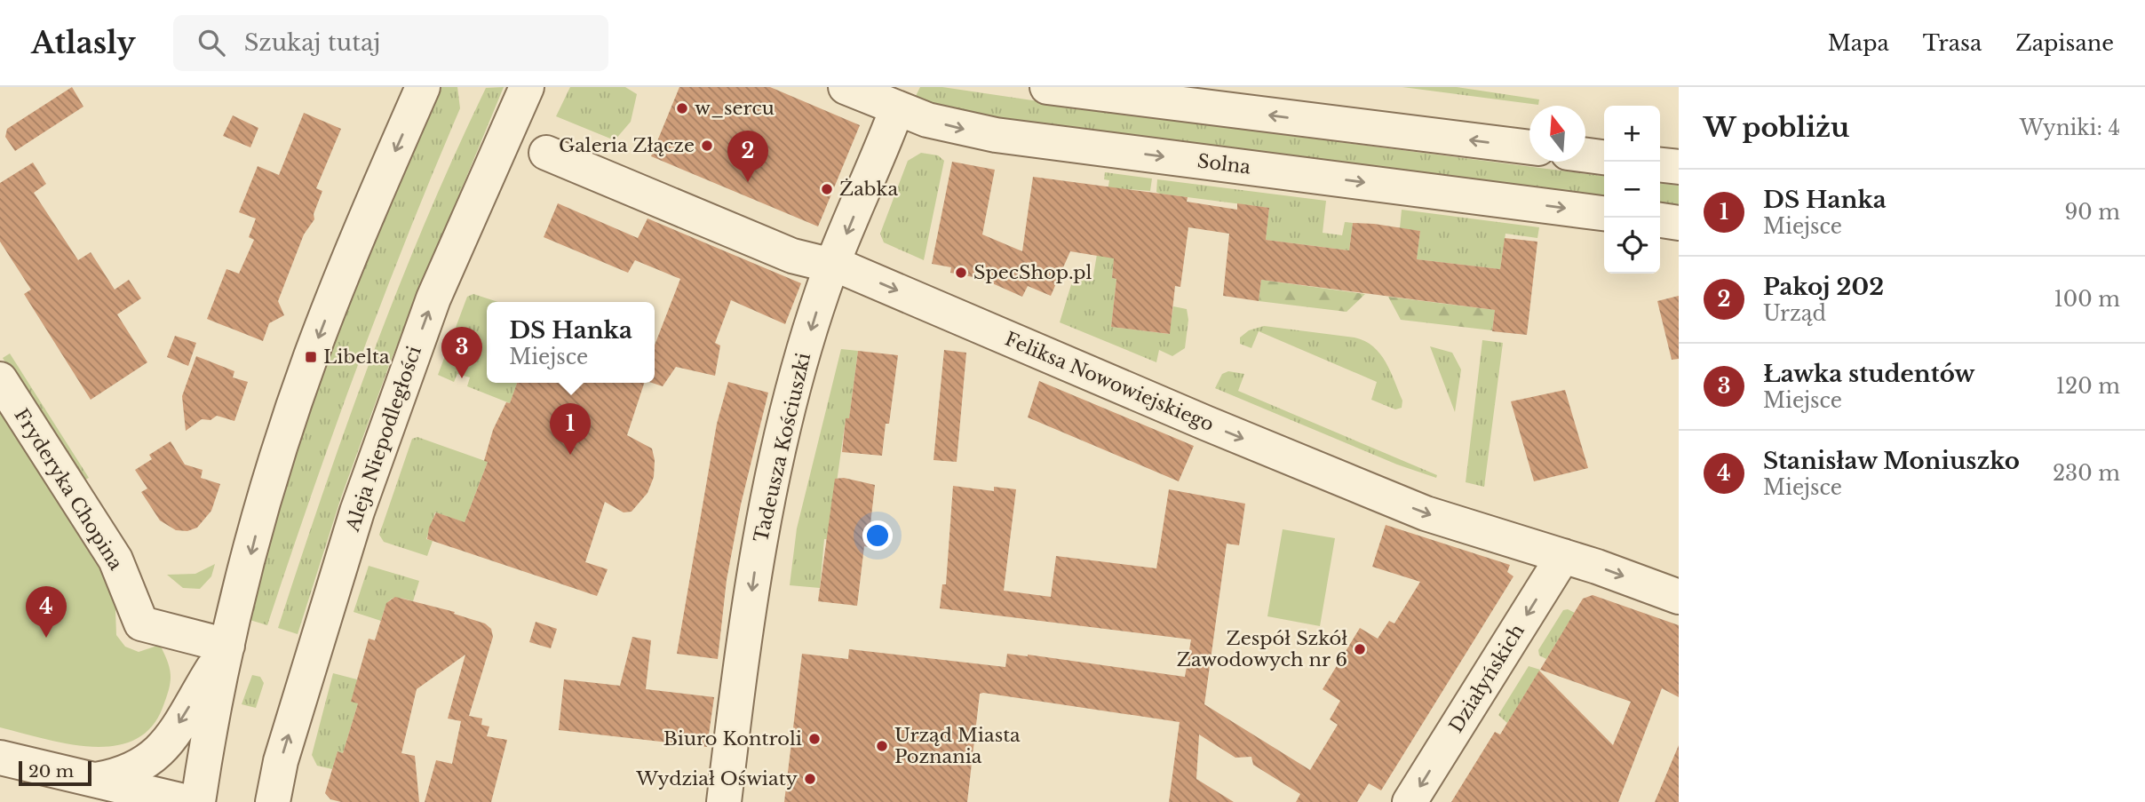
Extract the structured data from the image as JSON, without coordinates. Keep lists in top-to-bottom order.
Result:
{
  "streets": {
    "street": [
      "Solna",
      "Feliksa Nowowiejskiego",
      "Aleja Niepodległości",
      "Tadeusza Kościuszki",
      "Fryderyka Chopina",
      "Działyńskich"
    ]
  },
  "crossings": [
    ["Solna", "Tadeusza Kościuszki"],
    ["Feliksa Nowowiejskiego", "Tadeusza Kościuszki"],
    ["Feliksa Nowowiejskiego", "Działyńskich"]
  ],
  "one_way": ["Feliksa Nowowiejskiego", "Tadeusza Kościuszki", "Działyńskich"],
  "places": {
    "other": [
      "w_sercu",
      "Galeria Złącze",
      "Żabka",
      "SpecShop.pl",
      "Zespół Szkół Zawodowych nr 6",
      "Biuro Kontroli",
      "Urząd Miasta Poznania",
      "Wydział Oświaty"
    ],
    "transit": ["Libelta"]
  },
  "scale_bar": "20 m",
  "north": "top",
  "page": {
    "header": "Atlasly",
    "search": "Szukaj tutaj",
    "nav": ["Mapa", "Trasa", "Zapisane"],
    "heading": ["W pobliżu", "Wyniki: 4"],
    "map_buttons": ["+", "−"],
    "pins": [
      "2",
      "3",
      "1",
      "4"
    ],
    "list": [
      {
        "mark": "1",
        "name": "DS Hanka",
        "note": "Miejsce",
        "value": "90 m"
      },
      {
        "mark": "2",
        "name": "Pakoj 202",
        "note": "Urząd",
        "value": "100 m"
      },
      {
        "mark": "3",
        "name": "Ławka studentów",
        "note": "Miejsce",
        "value": "120 m"
      },
      {
        "mark": "4",
        "name": "Stanisław Moniuszko",
        "note": "Miejsce",
        "value": "230 m"
      }
    ],
    "popup": ["DS Hanka", "Miejsce"],
    "scale": "20 m"
  }
}
